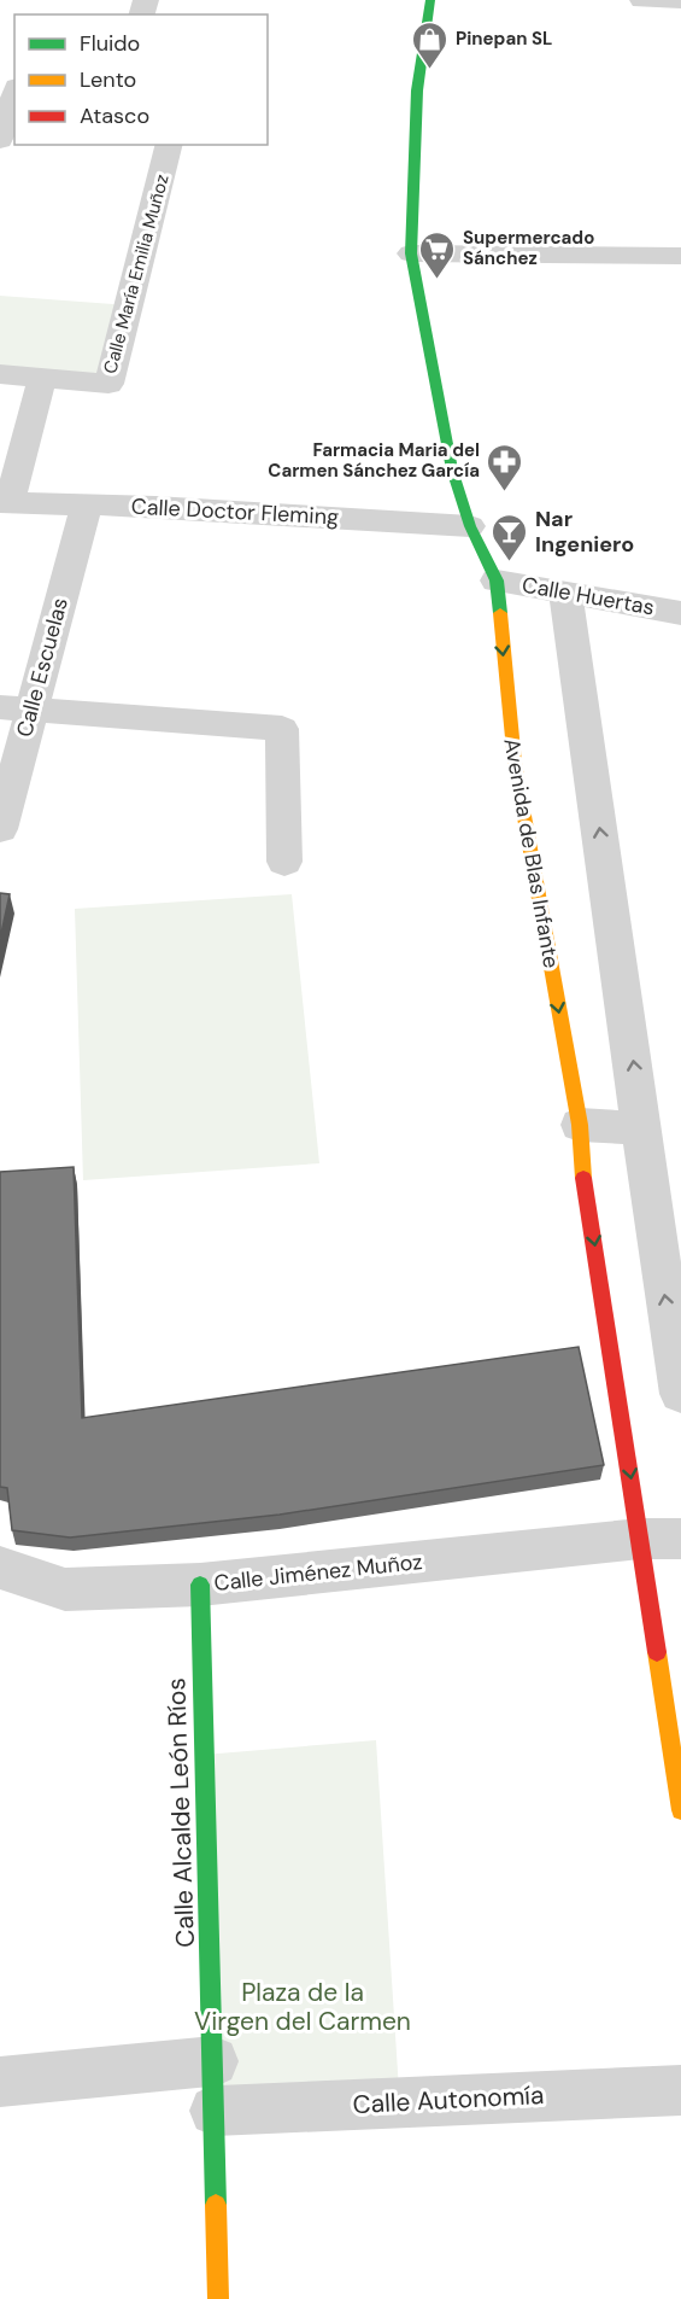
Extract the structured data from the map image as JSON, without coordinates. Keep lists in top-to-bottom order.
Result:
{
  "streets": {
    "street": [
      "Calle María Emilia Muñoz",
      "Calle Doctor Fleming",
      "Calle Huertas",
      "Calle Escuelas",
      "Avenida de Blas Infante",
      "Calle Jiménez Muñoz",
      "Calle Alcalde León Ríos",
      "Calle Autonomía"
    ]
  },
  "crossings": [
    ["Calle Doctor Fleming", "Calle Escuelas"],
    ["Calle Huertas", "Avenida de Blas Infante"],
    ["Avenida de Blas Infante", "Calle Jiménez Muñoz"],
    ["Calle Jiménez Muñoz", "Calle Alcalde León Ríos"],
    ["Calle Alcalde León Ríos", "Calle Autonomía"]
  ],
  "parks": ["Plaza de la Virgen del Carmen"],
  "places": {
    "shop": ["Pinepan SL"],
    "supermarket": ["Supermercado Sánchez"],
    "pharmacy": ["Farmacia Maria del Carmen Sánchez García"],
    "bar": ["Nar Ingeniero"]
  },
  "legend": ["Fluido", "Lento", "Atasco"]
}
